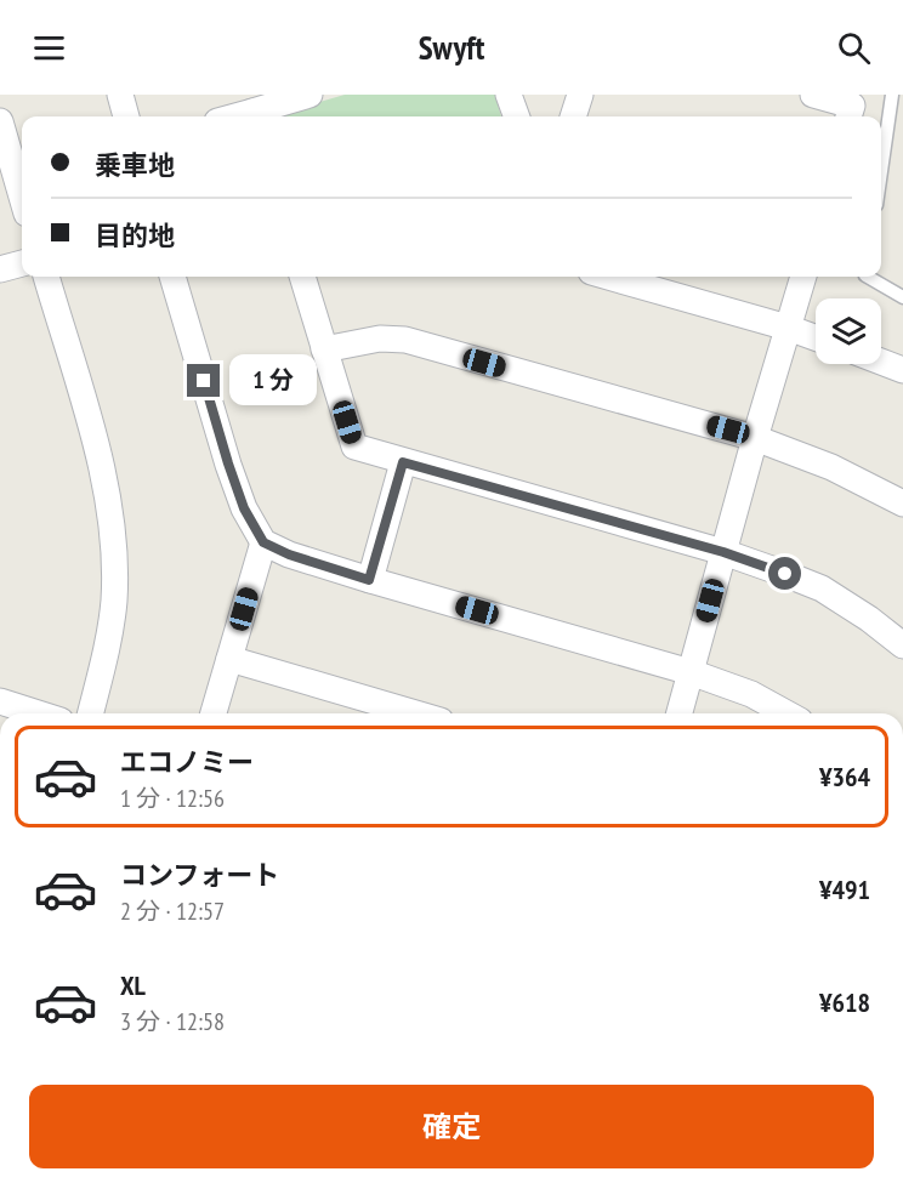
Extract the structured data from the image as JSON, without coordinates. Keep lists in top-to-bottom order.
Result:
{
  "page": {
    "header": "Swyft",
    "banner": ["乗車地", "目的地"],
    "bubble": "1 分",
    "list": [
      {
        "name": "エコノミー",
        "note": "1 分 · 12:56",
        "value": "¥364"
      },
      {
        "name": "コンフォート",
        "note": "2 分 · 12:57",
        "value": "¥491"
      },
      {
        "name": "XL",
        "note": "3 分 · 12:58",
        "value": "¥618"
      }
    ],
    "buttons": "確定"
  }
}
